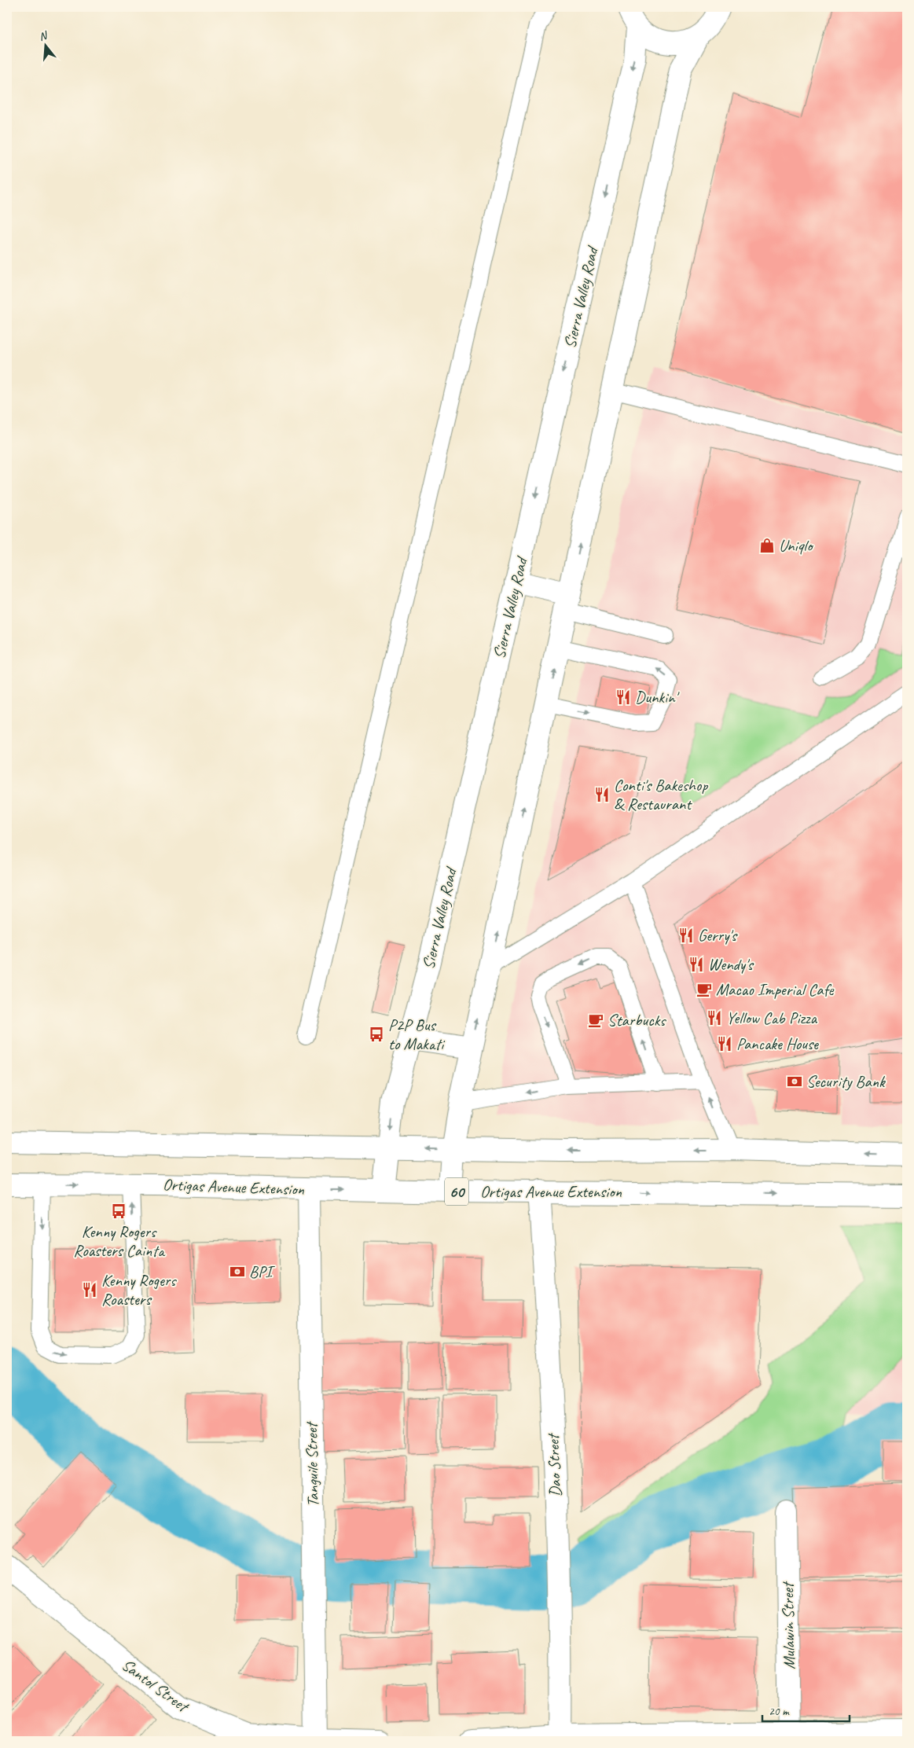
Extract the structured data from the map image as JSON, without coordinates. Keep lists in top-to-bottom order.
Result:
{
  "streets": {
    "street": [
      "Sierra Valley Road",
      "Ortigas Avenue Extension",
      "60",
      "Tanguile Street",
      "Dao Street",
      "Mulawin Street",
      "Santol Street"
    ]
  },
  "crossings": [
    ["Sierra Valley Road", "Ortigas Avenue Extension"],
    ["Ortigas Avenue Extension", "Tanguile Street"],
    ["Ortigas Avenue Extension", "Dao Street"],
    ["Tanguile Street", "Santol Street"]
  ],
  "places": {
    "shop": ["Uniqlo"],
    "restaurant": [
      "Dunkin'",
      "Conti's Bakeshop & Restaurant",
      "Gerry's",
      "Wendy's",
      "Yellow Cab Pizza",
      "Pancake House",
      "Kenny Rogers Roasters"
    ],
    "cafe": ["Macao Imperial Cafe", "Starbucks"],
    "bus stop": ["P2P Bus to Makati", "Kenny Rogers Roasters Cainta"],
    "bank": ["Security Bank", "BPI"]
  },
  "scale_bar": "20 m",
  "north": "top"
}
